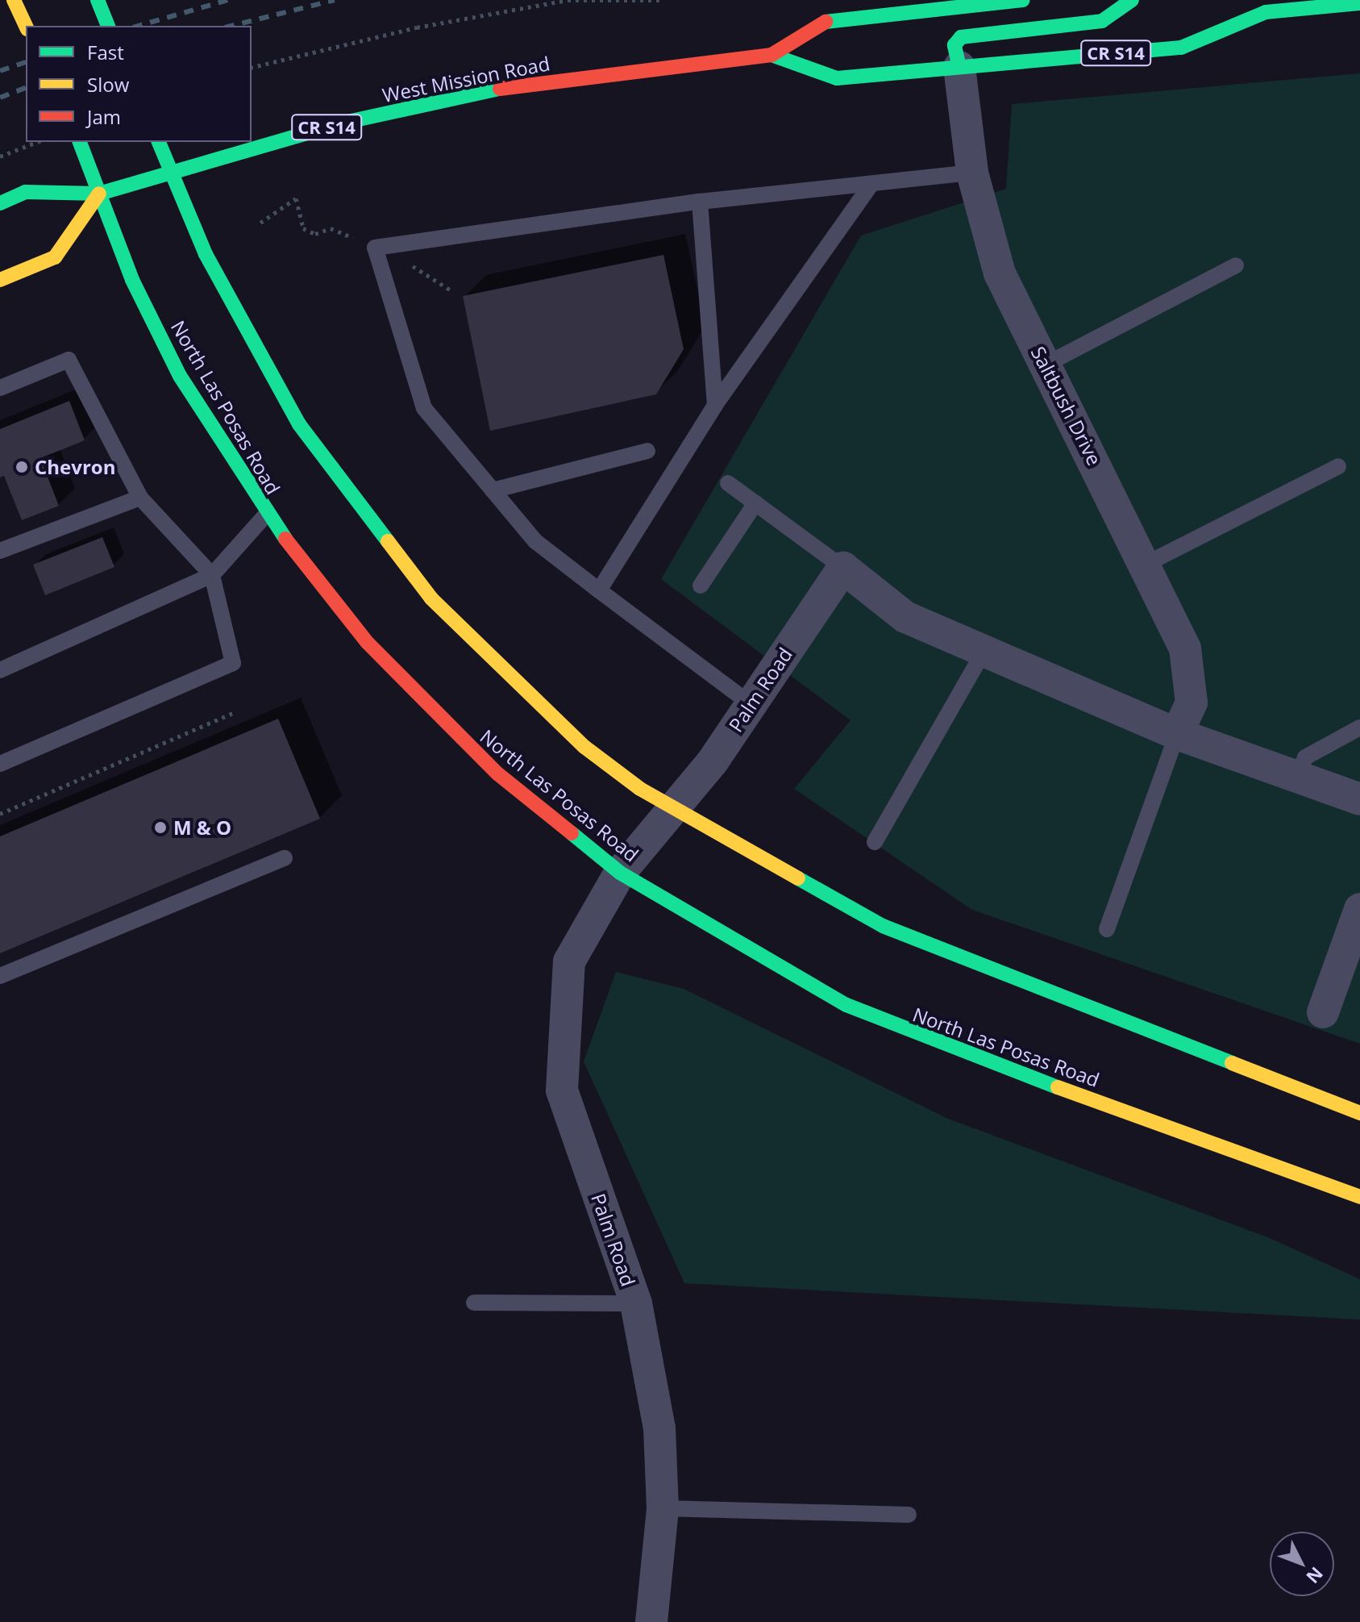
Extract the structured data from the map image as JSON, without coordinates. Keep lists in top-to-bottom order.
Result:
{
  "streets": {
    "main road": ["CR S14", "West Mission Road", "North Las Posas Road"],
    "street": ["Saltbush Drive", "Palm Road"]
  },
  "crossings": [
    ["West Mission Road", "Saltbush Drive"],
    ["West Mission Road", "North Las Posas Road"],
    ["North Las Posas Road", "Palm Road"]
  ],
  "places": ["Chevron", "M & O"],
  "legend": ["Fast", "Slow", "Jam"],
  "north": "bottom right"
}
